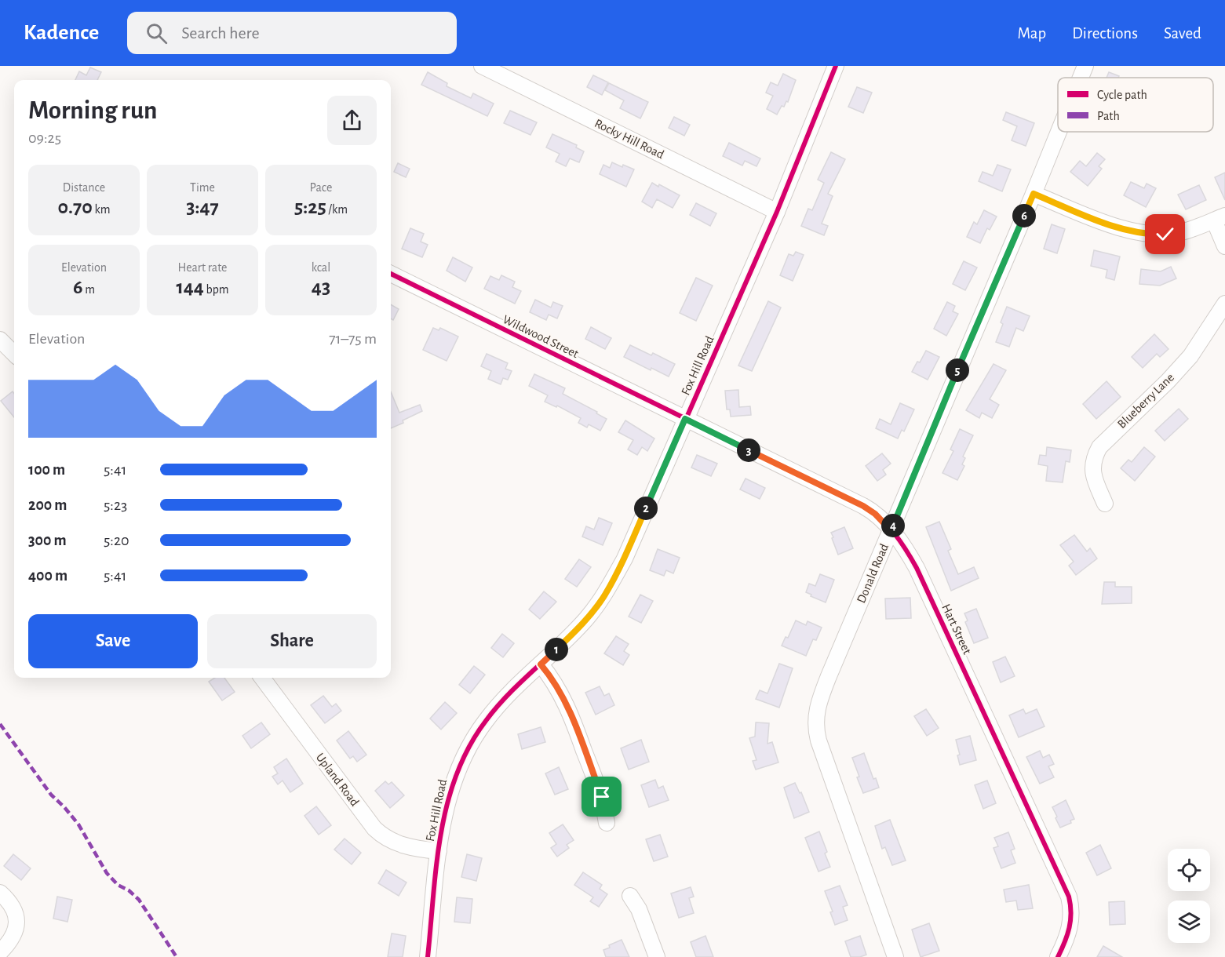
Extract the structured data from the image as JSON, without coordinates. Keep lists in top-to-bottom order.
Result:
{
  "streets": {
    "street": [
      "Rocky Hill Road",
      "Wildwood Street",
      "Fox Hill Road",
      "Blueberry Lane",
      "Donald Road",
      "Hart Street",
      "Upland Road"
    ]
  },
  "crossings": [
    ["Rocky Hill Road", "Fox Hill Road"],
    ["Wildwood Street", "Fox Hill Road"],
    ["Wildwood Street", "Hart Street"],
    ["Fox Hill Road", "Hart Street"],
    ["Fox Hill Road", "Upland Road"],
    ["Donald Road", "Hart Street"]
  ],
  "legend": ["Cycle path", "Path"],
  "page": {
    "header": "Kadence",
    "search": "Search here",
    "nav": ["Map", "Directions", "Saved"],
    "heading": ["Morning run", "09:25"],
    "stats": [
      ["Distance", "0.70 km"],
      ["Time", "3:47"],
      ["Pace", "5:25 /km"],
      ["Elevation", "6 m"],
      ["Heart rate", "144 bpm"],
      ["kcal", "43"]
    ],
    "pins": [
      "6",
      "5",
      "3",
      "2",
      "4",
      "1"
    ],
    "chart": ["Elevation", "71–75 m"],
    "list": [
      {
        "name": "100 m",
        "note": "5:41"
      },
      {
        "name": "200 m",
        "note": "5:23"
      },
      {
        "name": "300 m",
        "note": "5:20"
      },
      {
        "name": "400 m",
        "note": "5:41"
      }
    ],
    "buttons": ["Save", "Share"]
  }
}
